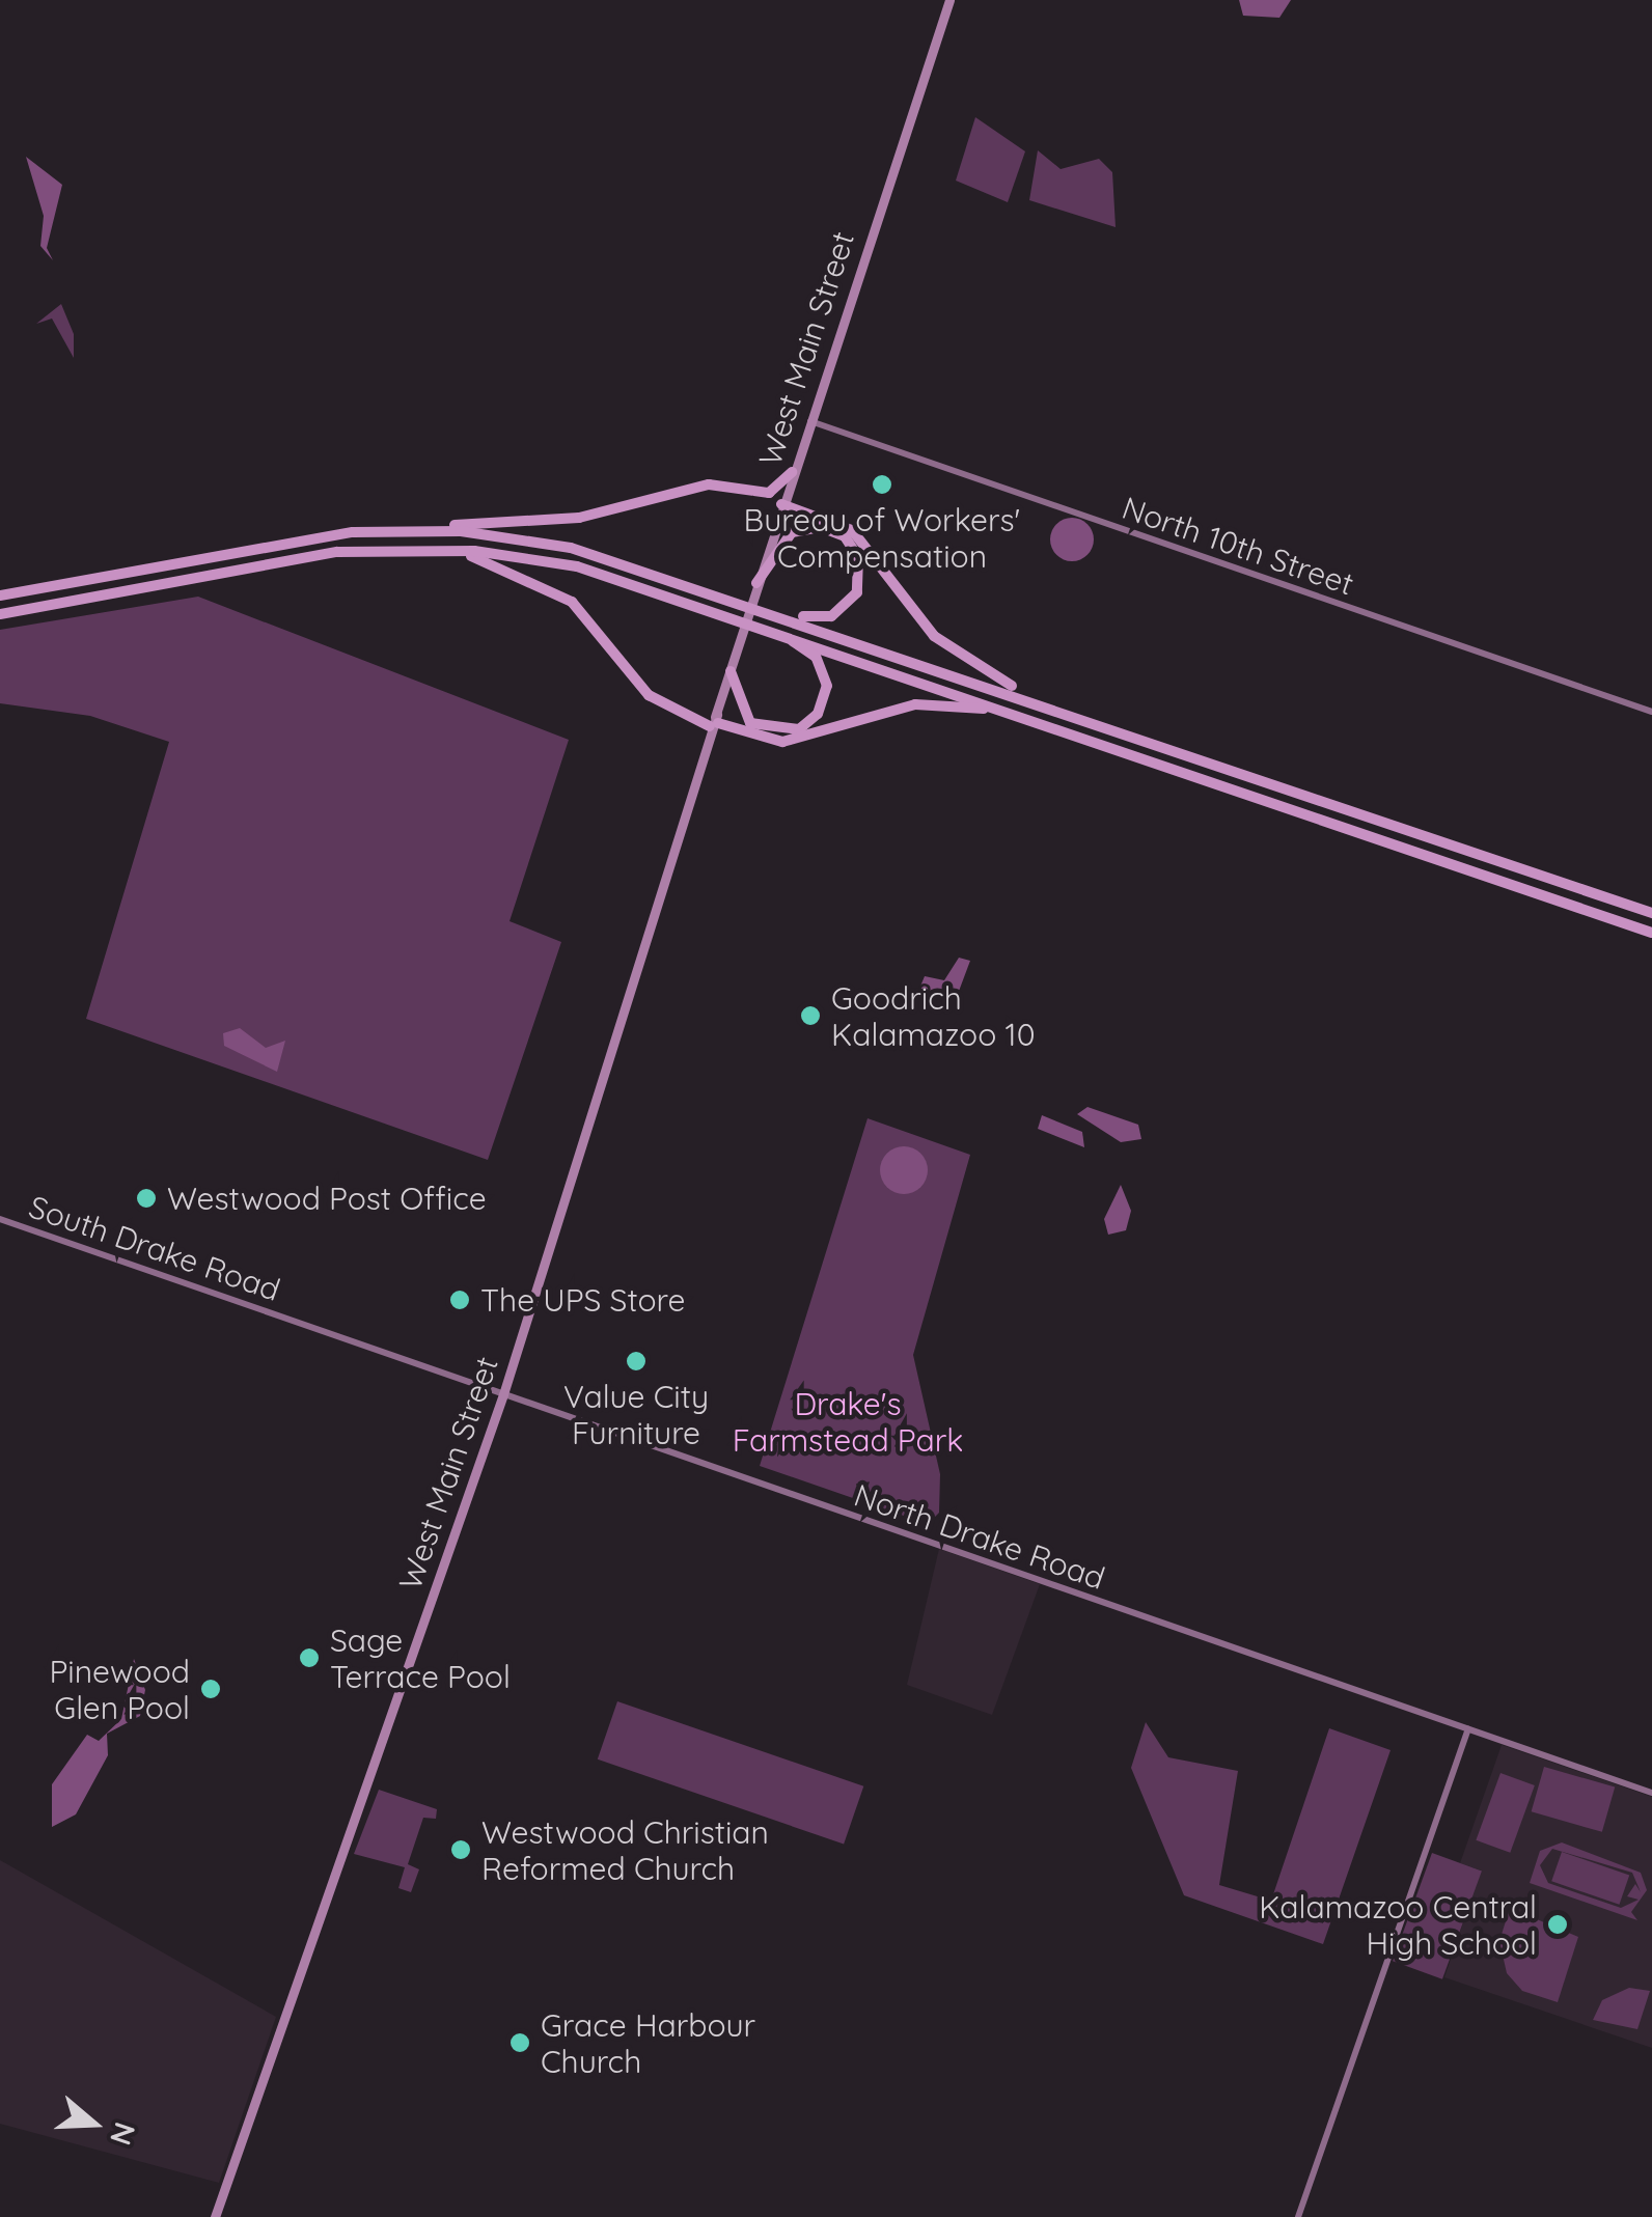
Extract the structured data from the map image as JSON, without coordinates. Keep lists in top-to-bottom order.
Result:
{
  "streets": {
    "main road": ["West Main Street"],
    "street": ["North 10th Street", "South Drake Road", "North Drake Road"]
  },
  "crossings": [
    ["West Main Street", "North 10th Street"],
    ["West Main Street", "North Drake Road"],
    ["South Drake Road", "North Drake Road"]
  ],
  "parks": ["Drake's Farmstead Park"],
  "places": [
    "Bureau of Workers' Compensation",
    "Goodrich Kalamazoo 10",
    "Westwood Post Office",
    "The UPS Store",
    "Value City Furniture",
    "Sage Terrace Pool",
    "Pinewood Glen Pool",
    "Westwood Christian Reformed Church",
    "Kalamazoo Central High School",
    "Grace Harbour Church"
  ],
  "north": "right"
}
